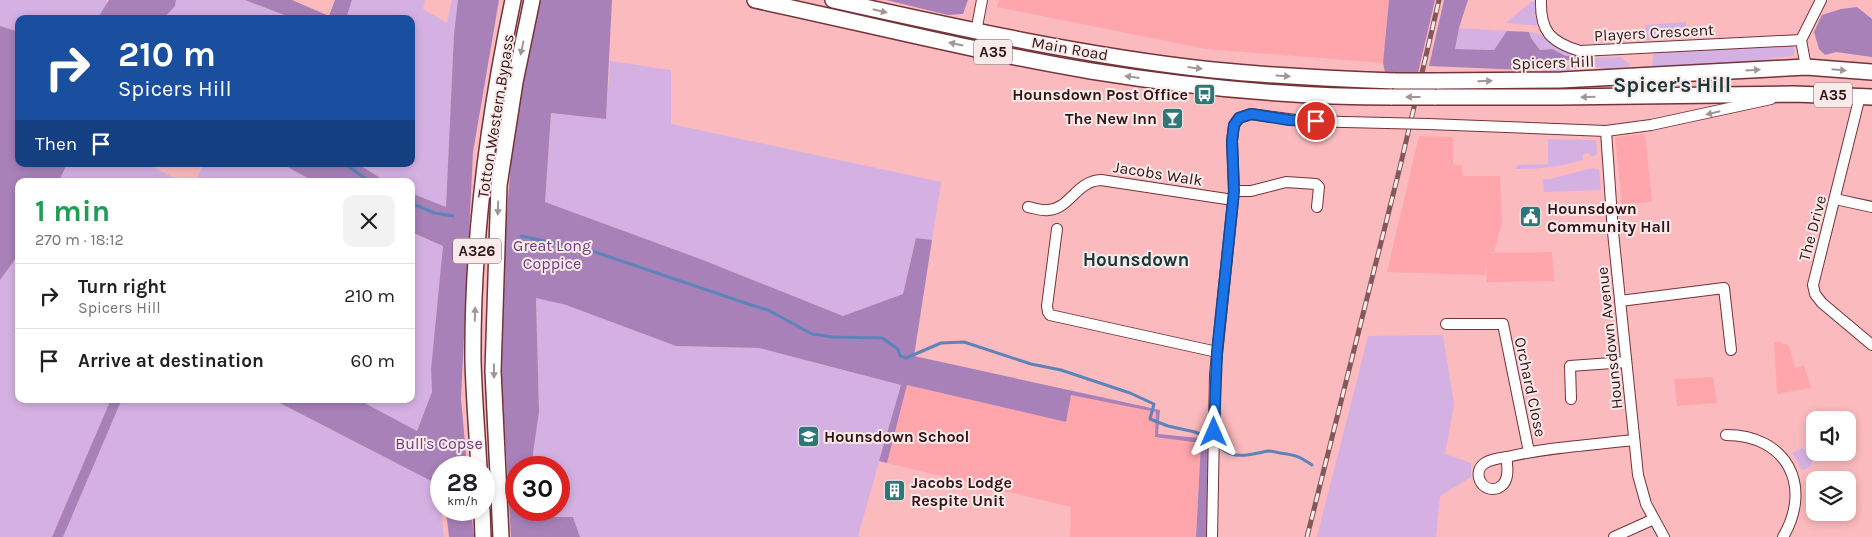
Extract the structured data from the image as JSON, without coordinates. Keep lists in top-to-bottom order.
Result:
{
  "streets": {
    "main road": [
      "Main Road",
      "A35",
      "Spicers Hill",
      "Totton Western Bypass",
      "A326"
    ],
    "street": [
      "Players Crescent",
      "Jacobs Walk",
      "The Drive",
      "Hounsdown Avenue",
      "Orchard Close"
    ]
  },
  "crossings": [
    ["Main Road", "Spicers Hill"],
    ["Spicers Hill", "Jacobs Walk"],
    ["Spicers Hill", "The Drive"],
    ["Spicers Hill", "Hounsdown Avenue"]
  ],
  "districts": ["Spicer's Hill", "Hounsdown"],
  "parks": ["Great Long Coppice", "Bull's Copse"],
  "places": {
    "bus stop": ["Hounsdown Post Office"],
    "bar": ["The New Inn"],
    "public building": ["Hounsdown Community Hall"],
    "school or university": ["Hounsdown School"],
    "building": ["Jacobs Lodge Respite Unit"]
  },
  "page": {
    "turn": ["210 m", "Spicers Hill"],
    "then": "Then",
    "heading": ["1 min", "270 m · 18:12"],
    "list": [
      {
        "name": "Turn right",
        "note": "Spicers Hill",
        "value": "210 m"
      },
      {
        "name": "Arrive at destination",
        "value": "60 m"
      }
    ],
    "speed": "28 km/h",
    "limit": "30"
  }
}
